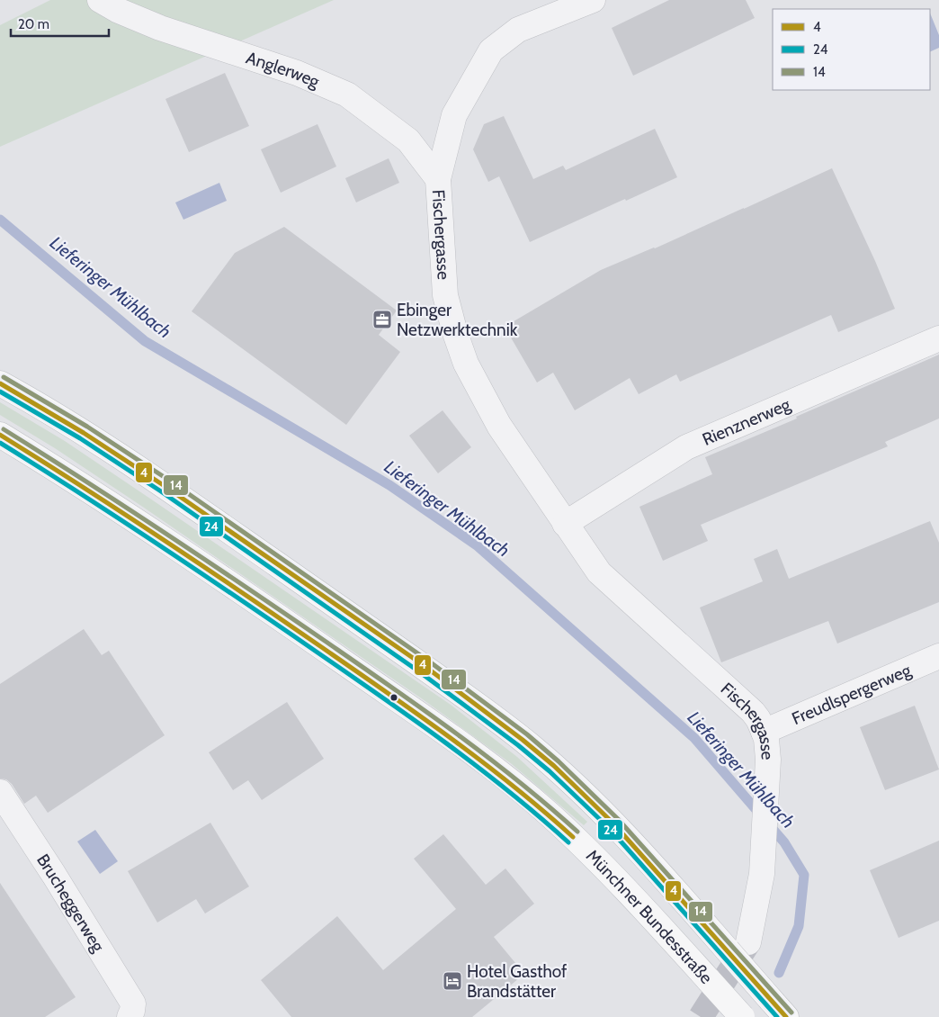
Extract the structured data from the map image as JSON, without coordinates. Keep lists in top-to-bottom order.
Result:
{
  "streets": {
    "main road": ["Münchner Bundesstraße"],
    "street": [
      "Anglerweg",
      "Fischergasse",
      "Rienznerweg",
      "Freudlspergerweg",
      "Brucheggerweg"
    ]
  },
  "crossings": [
    ["Anglerweg", "Fischergasse"],
    ["Fischergasse", "Rienznerweg"],
    ["Fischergasse", "Freudlspergerweg"],
    ["Fischergasse", "Münchner Bundesstraße"]
  ],
  "water": ["Lieferinger Mühlbach"],
  "places": {
    "office": ["Ebinger Netzwerktechnik"],
    "hotel": ["Hotel Gasthof Brandstätter"]
  },
  "lines": ["transit line 14", "transit line 4", "transit line 24"],
  "legend": ["4", "24", "14"],
  "scale_bar": "20 m"
}
